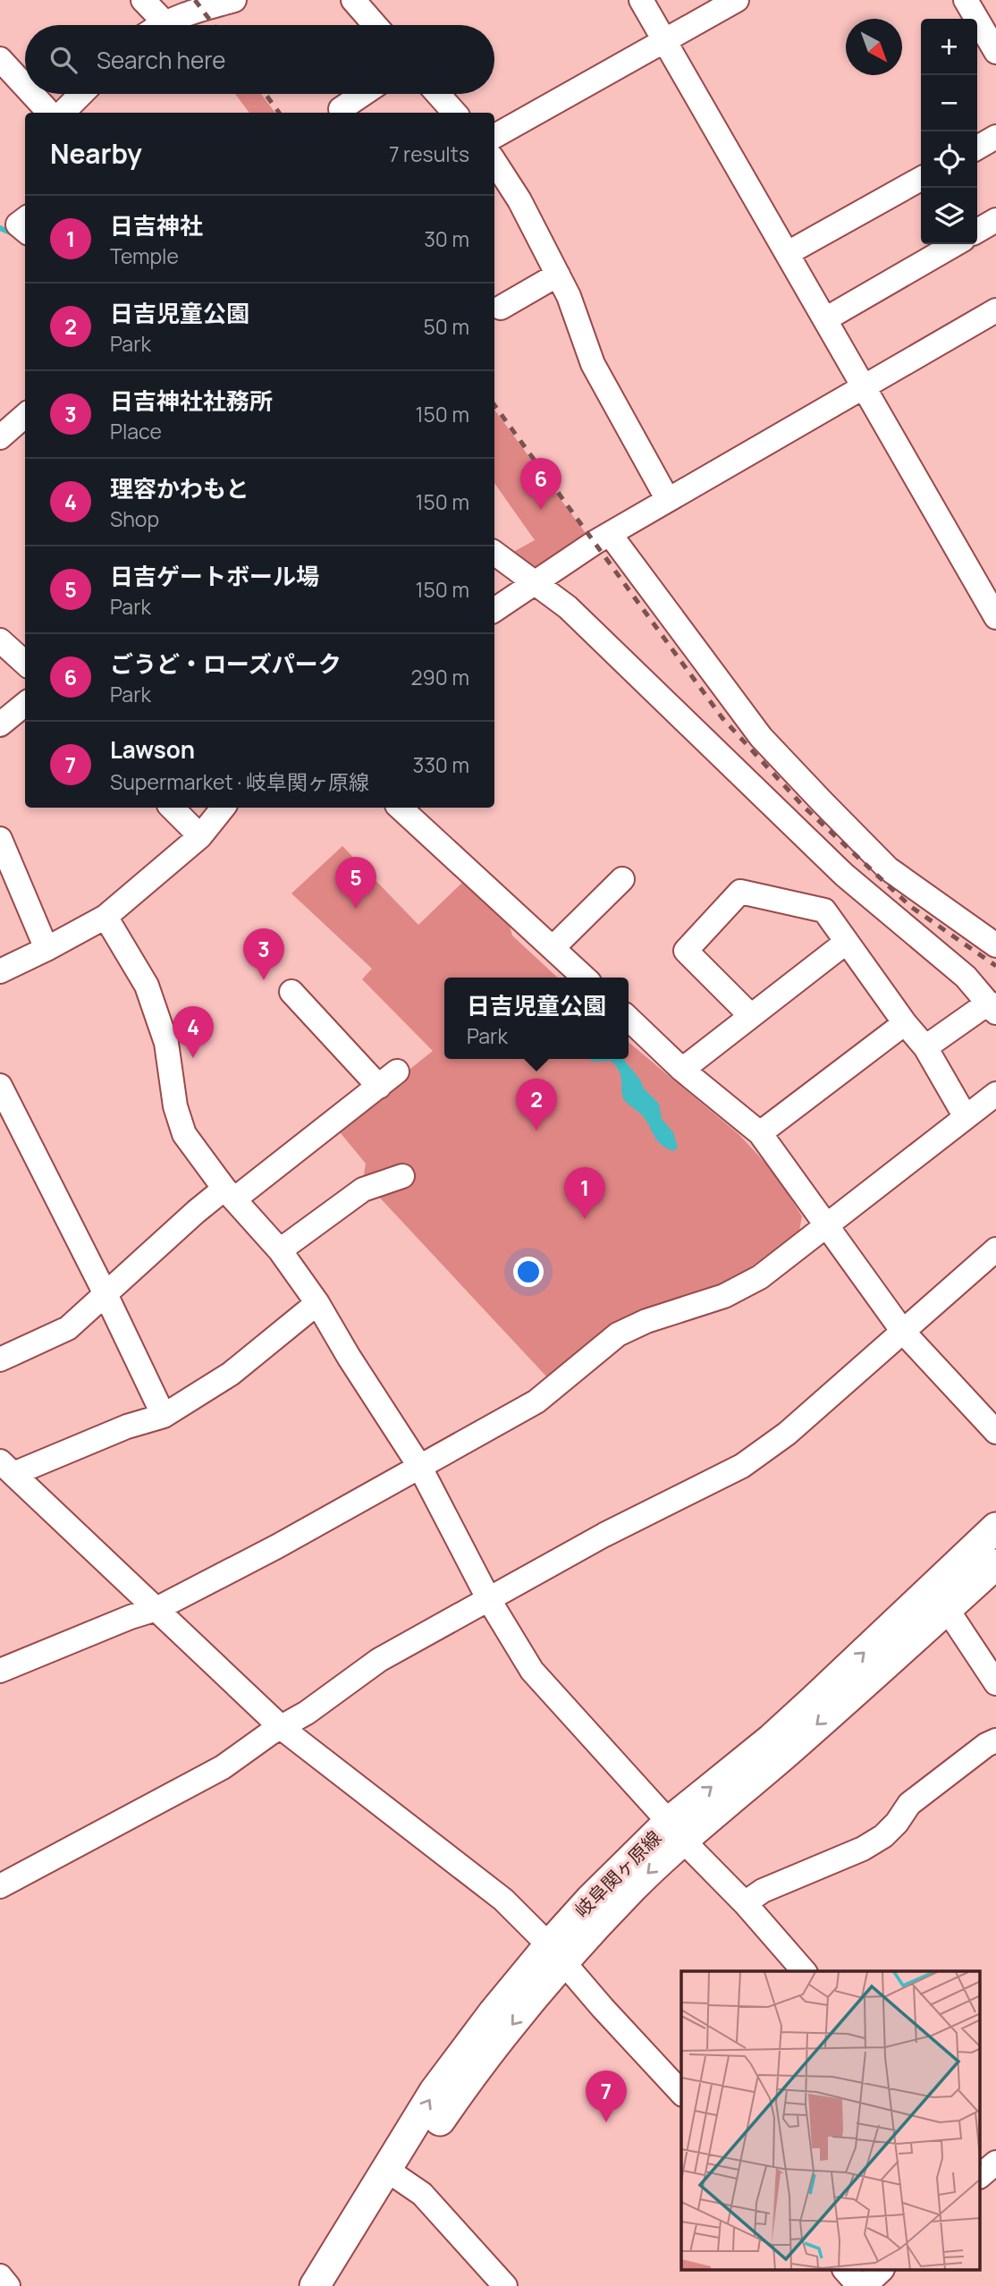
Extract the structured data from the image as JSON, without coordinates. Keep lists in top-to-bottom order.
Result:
{
  "streets": {
    "main road": ["岐阜関ヶ原線"]
  },
  "north": "bottom right",
  "page": {
    "map_buttons": ["+", "−"],
    "search": "Search here",
    "heading": ["Nearby", "7 results"],
    "list": [
      {
        "mark": "1",
        "name": "日吉神社",
        "note": "Temple",
        "value": "30 m"
      },
      {
        "mark": "2",
        "name": "日吉児童公園",
        "note": "Park",
        "value": "50 m"
      },
      {
        "mark": "3",
        "name": "日吉神社社務所",
        "note": "Place",
        "value": "150 m"
      },
      {
        "mark": "4",
        "name": "理容かわもと",
        "note": "Shop",
        "value": "150 m"
      },
      {
        "mark": "5",
        "name": "日吉ゲートボール場",
        "note": "Park",
        "value": "150 m"
      },
      {
        "mark": "6",
        "name": "ごうど・ローズパーク",
        "note": "Park",
        "value": "290 m"
      },
      {
        "mark": "7",
        "name": "Lawson",
        "note": "Supermarket · 岐阜関ヶ原線",
        "value": "330 m"
      }
    ],
    "pins": [
      "6",
      "5",
      "3",
      "4",
      "2",
      "1",
      "7"
    ],
    "popup": ["日吉児童公園", "Park"]
  }
}
